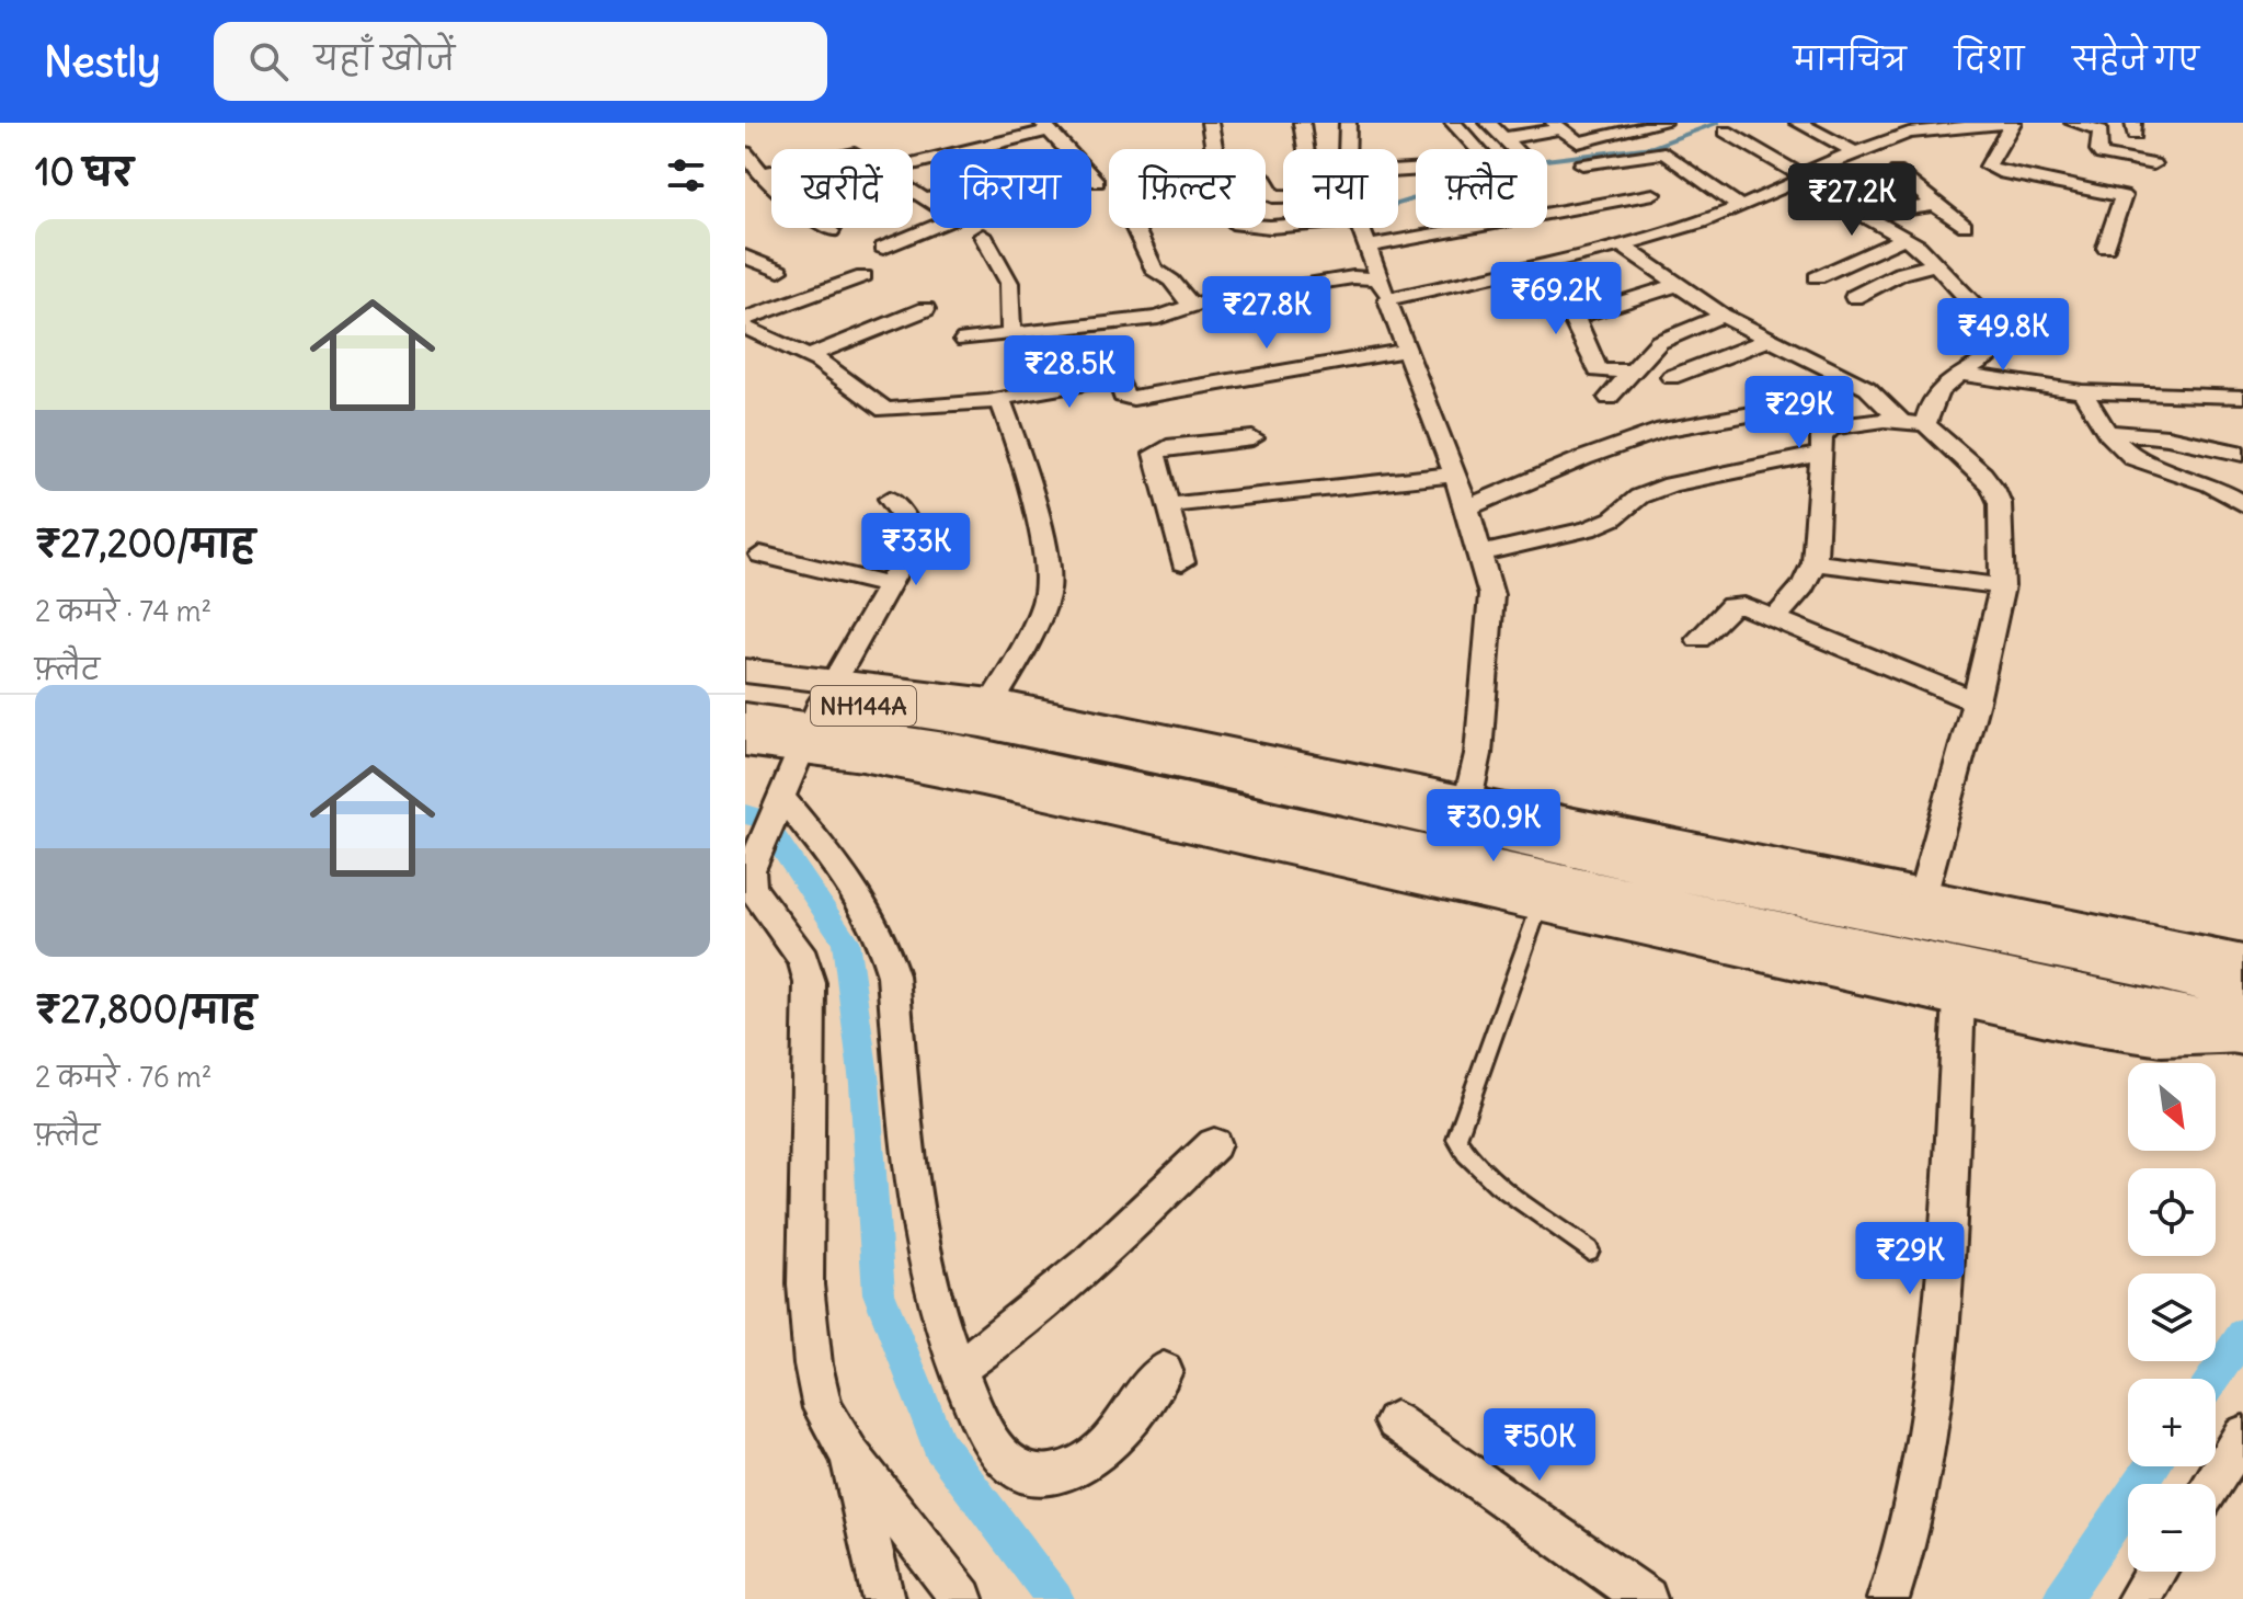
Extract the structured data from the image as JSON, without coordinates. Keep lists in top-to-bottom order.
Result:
{
  "streets": {
    "highway": ["NH144A"]
  },
  "north": "bottom right",
  "page": {
    "header": "Nestly",
    "search": "यहाँ खोजें",
    "nav": ["मानचित्र", "दिशा", "सहेजे गए"],
    "heading": "10 घर",
    "chip": [
      "खरीदें",
      "किराया",
      "फ़िल्टर",
      "नया",
      "फ़्लैट"
    ],
    "price": [
      "₹27.2K",
      "₹69.2K",
      "₹27.8K",
      "₹49.8K",
      "₹28.5K",
      "₹29K",
      "₹33K",
      "₹30.9K",
      "₹29K",
      "₹50K"
    ],
    "list": [
      {
        "name": "₹27,200/माह",
        "note": "2 कमरे · 74 m² · फ़्लैट"
      },
      {
        "name": "₹27,800/माह",
        "note": "2 कमरे · 76 m² · फ़्लैट"
      }
    ],
    "map_buttons": ["+", "−"]
  }
}
